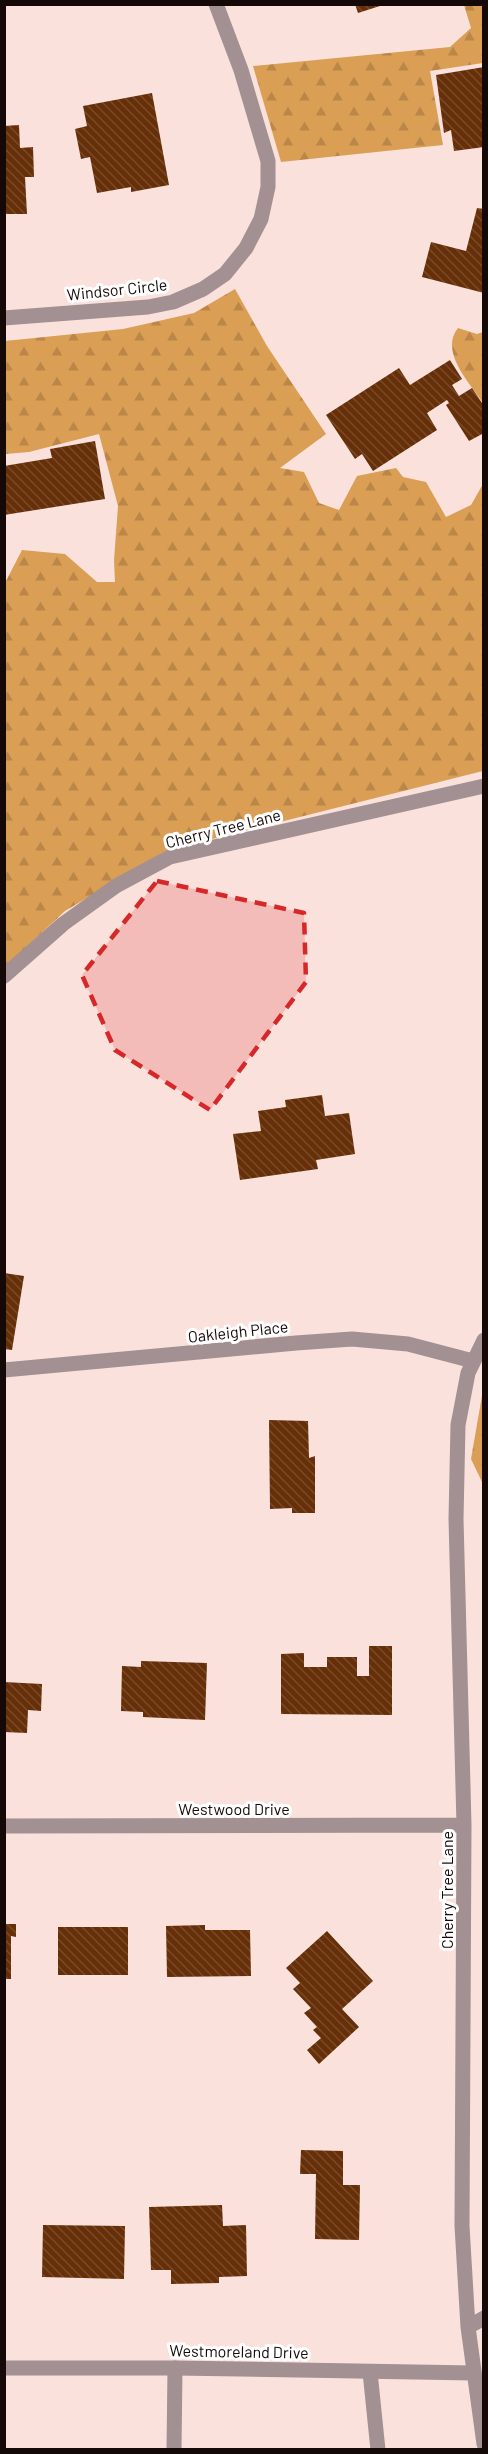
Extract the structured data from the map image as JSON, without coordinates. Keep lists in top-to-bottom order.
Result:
{
  "streets": {
    "street": [
      "Windsor Circle",
      "Cherry Tree Lane",
      "Oakleigh Place",
      "Westwood Drive",
      "Westmoreland Drive"
    ]
  },
  "crossings": [
    ["Cherry Tree Lane", "Oakleigh Place"],
    ["Cherry Tree Lane", "Westwood Drive"],
    ["Cherry Tree Lane", "Westmoreland Drive"]
  ]
}
